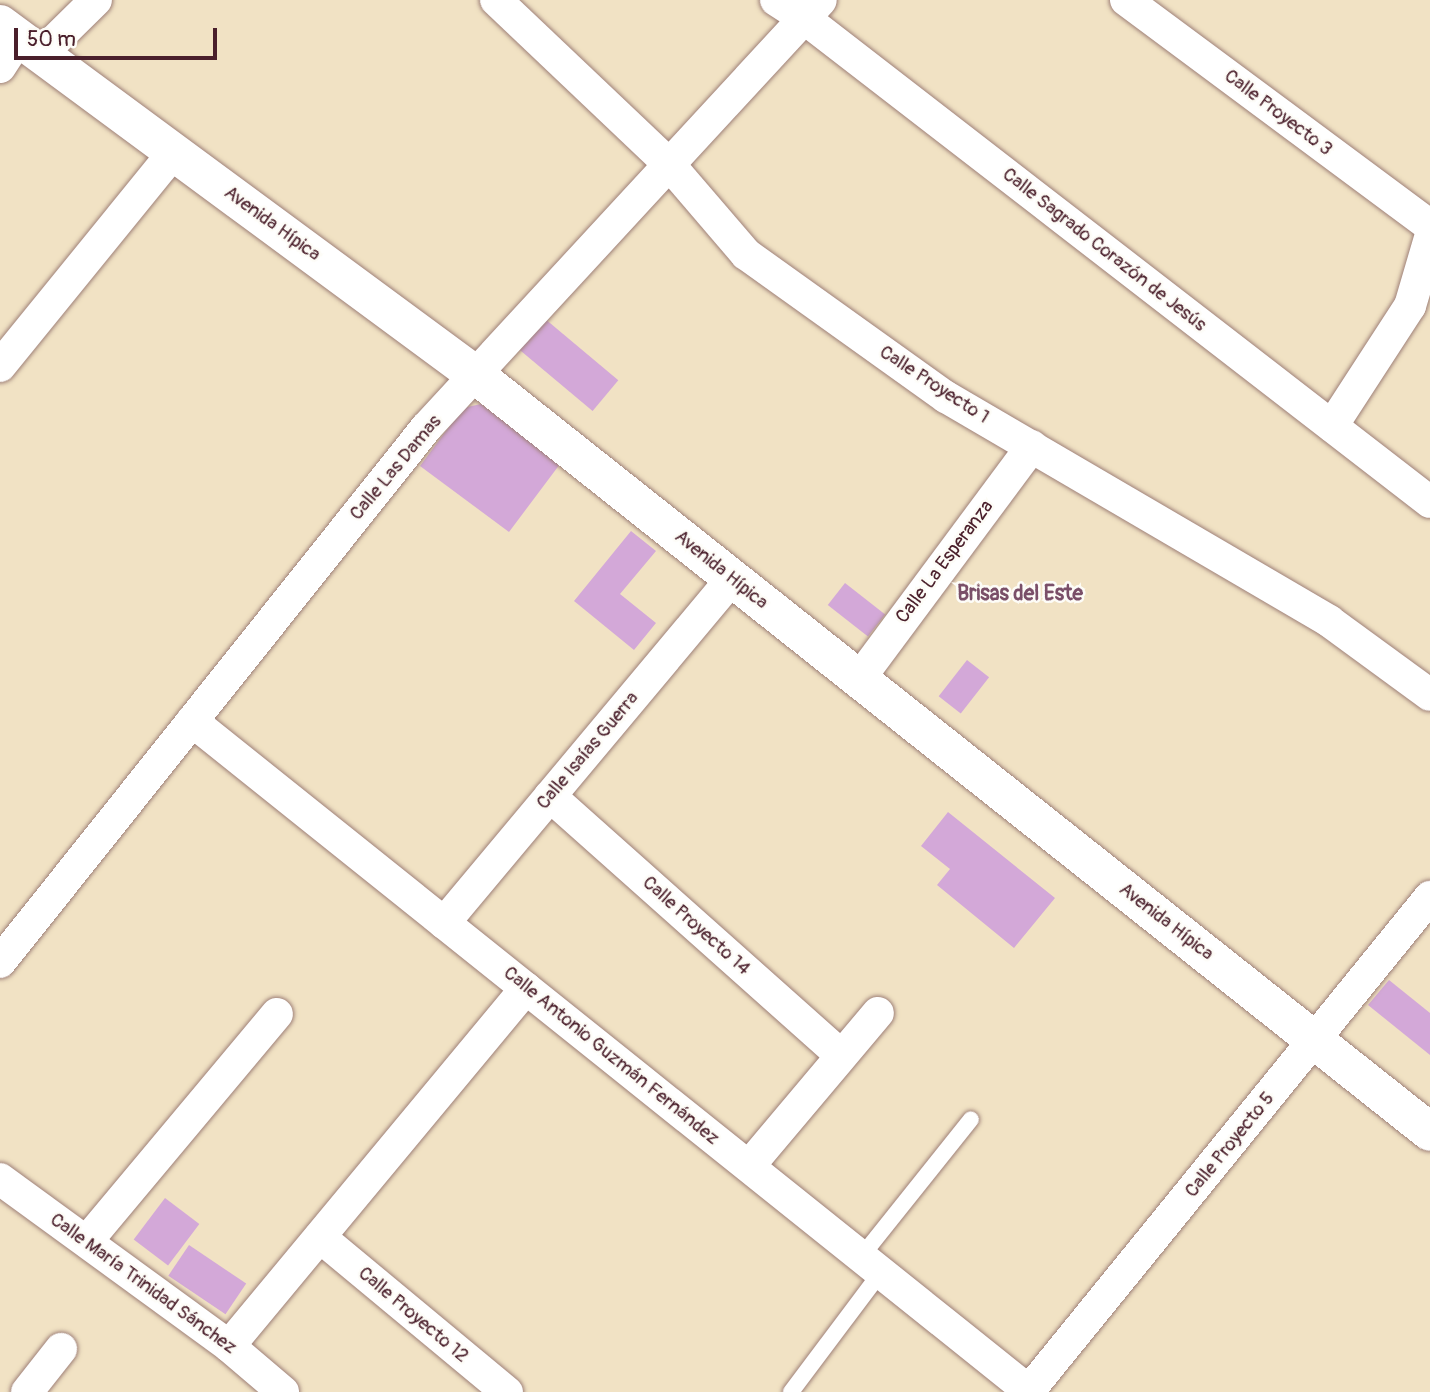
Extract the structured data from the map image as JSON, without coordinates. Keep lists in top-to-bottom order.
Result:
{
  "streets": {
    "street": [
      "Calle Proyecto 3",
      "Avenida Hípica",
      "Calle Sagrado Corazón de Jesús",
      "Calle Proyecto 1",
      "Calle Las Damas",
      "Calle La Esperanza",
      "Calle Isaías Guerra",
      "Calle Proyecto 14",
      "Calle Antonio Guzmán Fernández",
      "Calle Proyecto 5",
      "Calle María Trinidad Sánchez",
      "Calle Proyecto 12"
    ]
  },
  "crossings": [
    ["Avenida Hípica", "Calle Las Damas"],
    ["Avenida Hípica", "Calle La Esperanza"],
    ["Avenida Hípica", "Calle Isaías Guerra"],
    ["Avenida Hípica", "Calle Proyecto 5"],
    ["Calle Sagrado Corazón de Jesús", "Calle Las Damas"],
    ["Calle Proyecto 1", "Calle Las Damas"],
    ["Calle Proyecto 1", "Calle La Esperanza"],
    ["Calle Las Damas", "Calle Antonio Guzmán Fernández"],
    ["Calle Isaías Guerra", "Calle Proyecto 14"],
    ["Calle Isaías Guerra", "Calle Antonio Guzmán Fernández"],
    ["Calle Antonio Guzmán Fernández", "Calle Proyecto 5"]
  ],
  "districts": ["Brisas del Este"],
  "scale_bar": "50 m"
}
